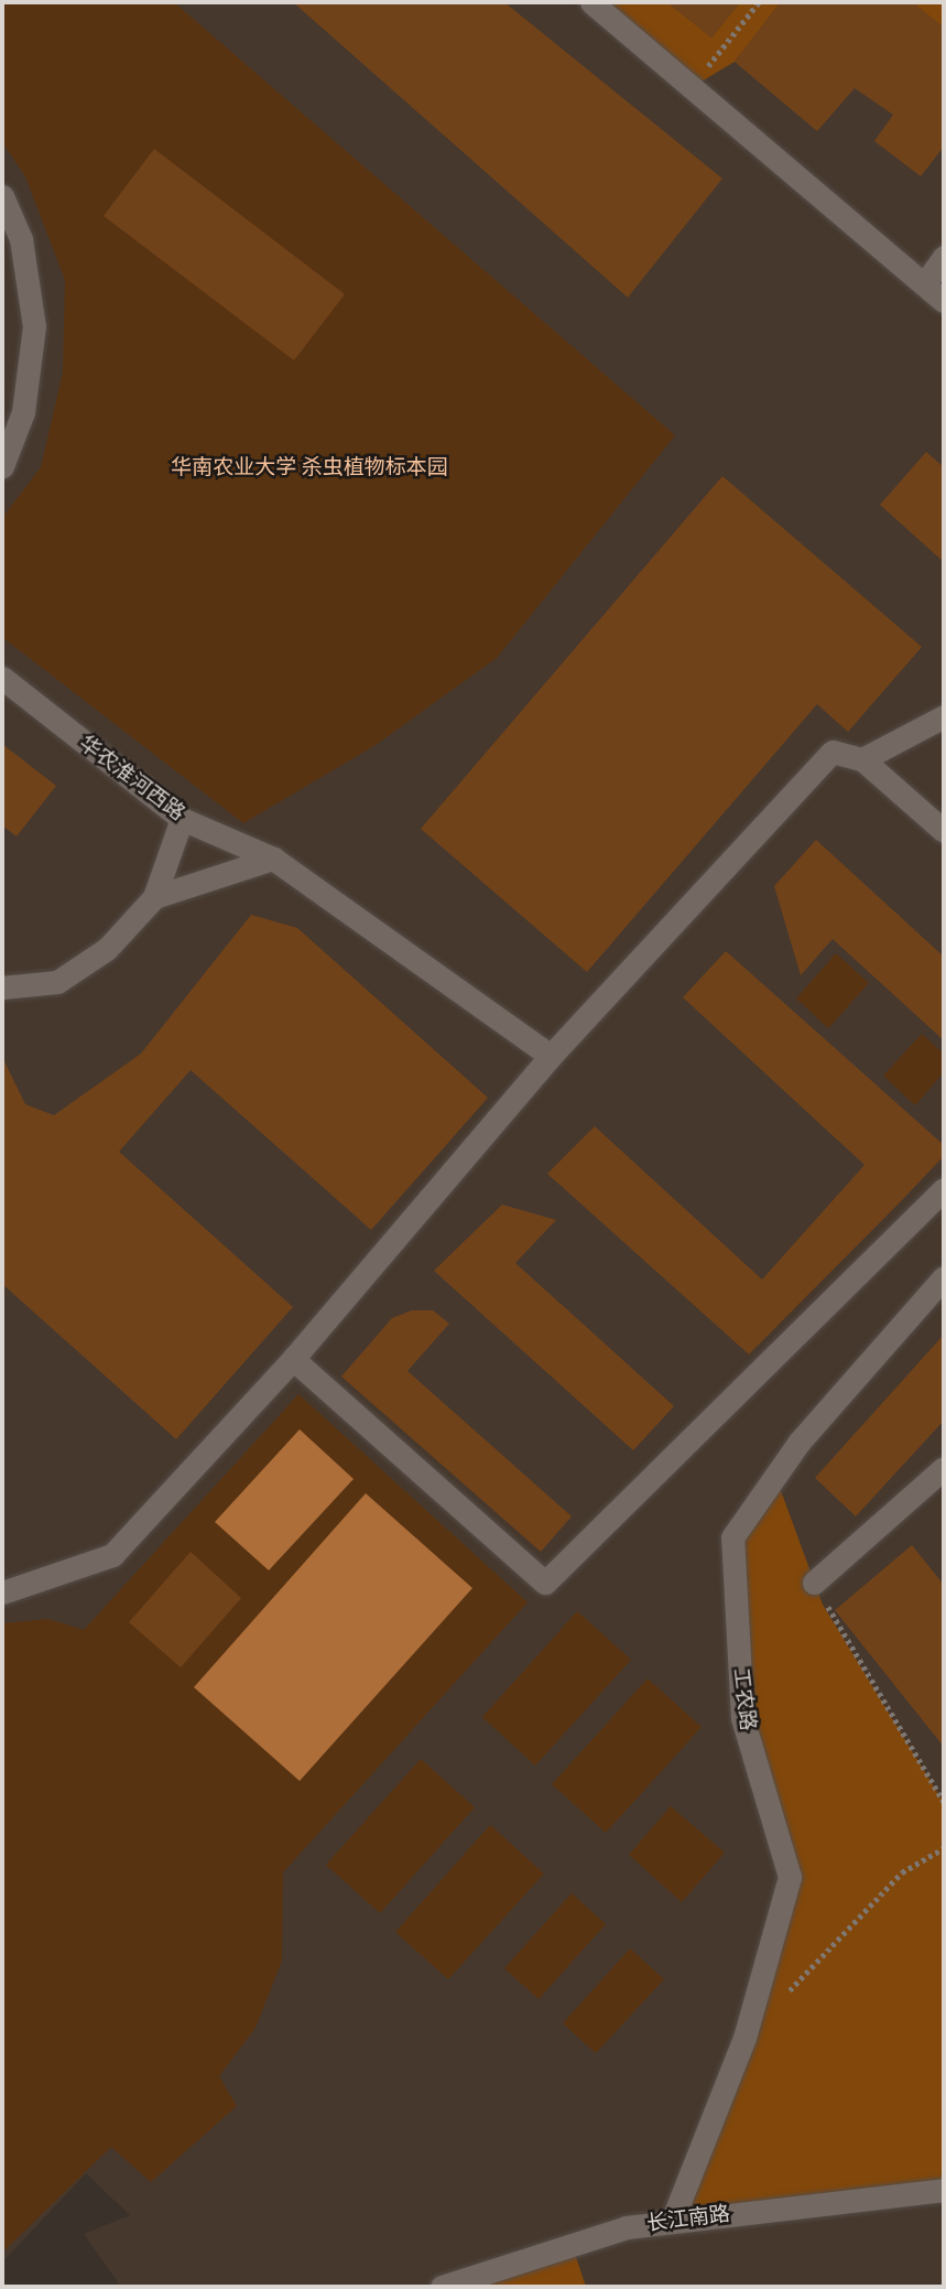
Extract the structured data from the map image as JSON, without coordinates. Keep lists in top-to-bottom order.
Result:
{
  "streets": {
    "street": ["华农淮河西路", "工农路", "长江南路"]
  },
  "crossings": [
    ["工农路", "长江南路"]
  ],
  "parks": ["华南农业大学 杀虫植物标本园"]
}
